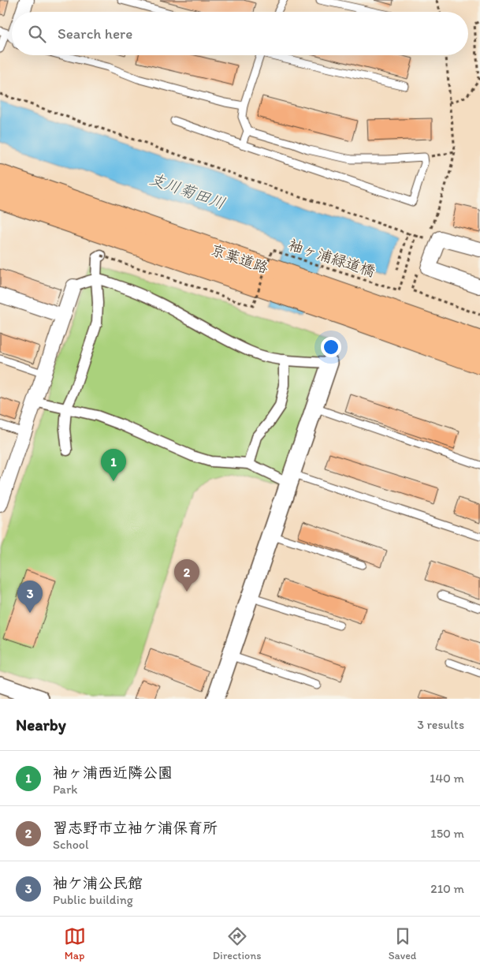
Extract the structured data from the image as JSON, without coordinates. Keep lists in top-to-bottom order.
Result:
{
  "streets": {
    "highway": ["京葉道路"],
    "path": ["袖ヶ浦緑道橋"]
  },
  "water": ["支川菊田川"],
  "page": {
    "search": "Search here",
    "pins": ["1", "2", "3"],
    "heading": ["Nearby", "3 results"],
    "list": [
      {
        "mark": "1",
        "name": "袖ヶ浦西近隣公園",
        "note": "Park",
        "value": "140 m"
      },
      {
        "mark": "2",
        "name": "習志野市立袖ケ浦保育所",
        "note": "School",
        "value": "150 m"
      },
      {
        "mark": "3",
        "name": "袖ケ浦公民館",
        "note": "Public building",
        "value": "210 m"
      }
    ],
    "nav": ["Map", "Directions", "Saved"]
  }
}
